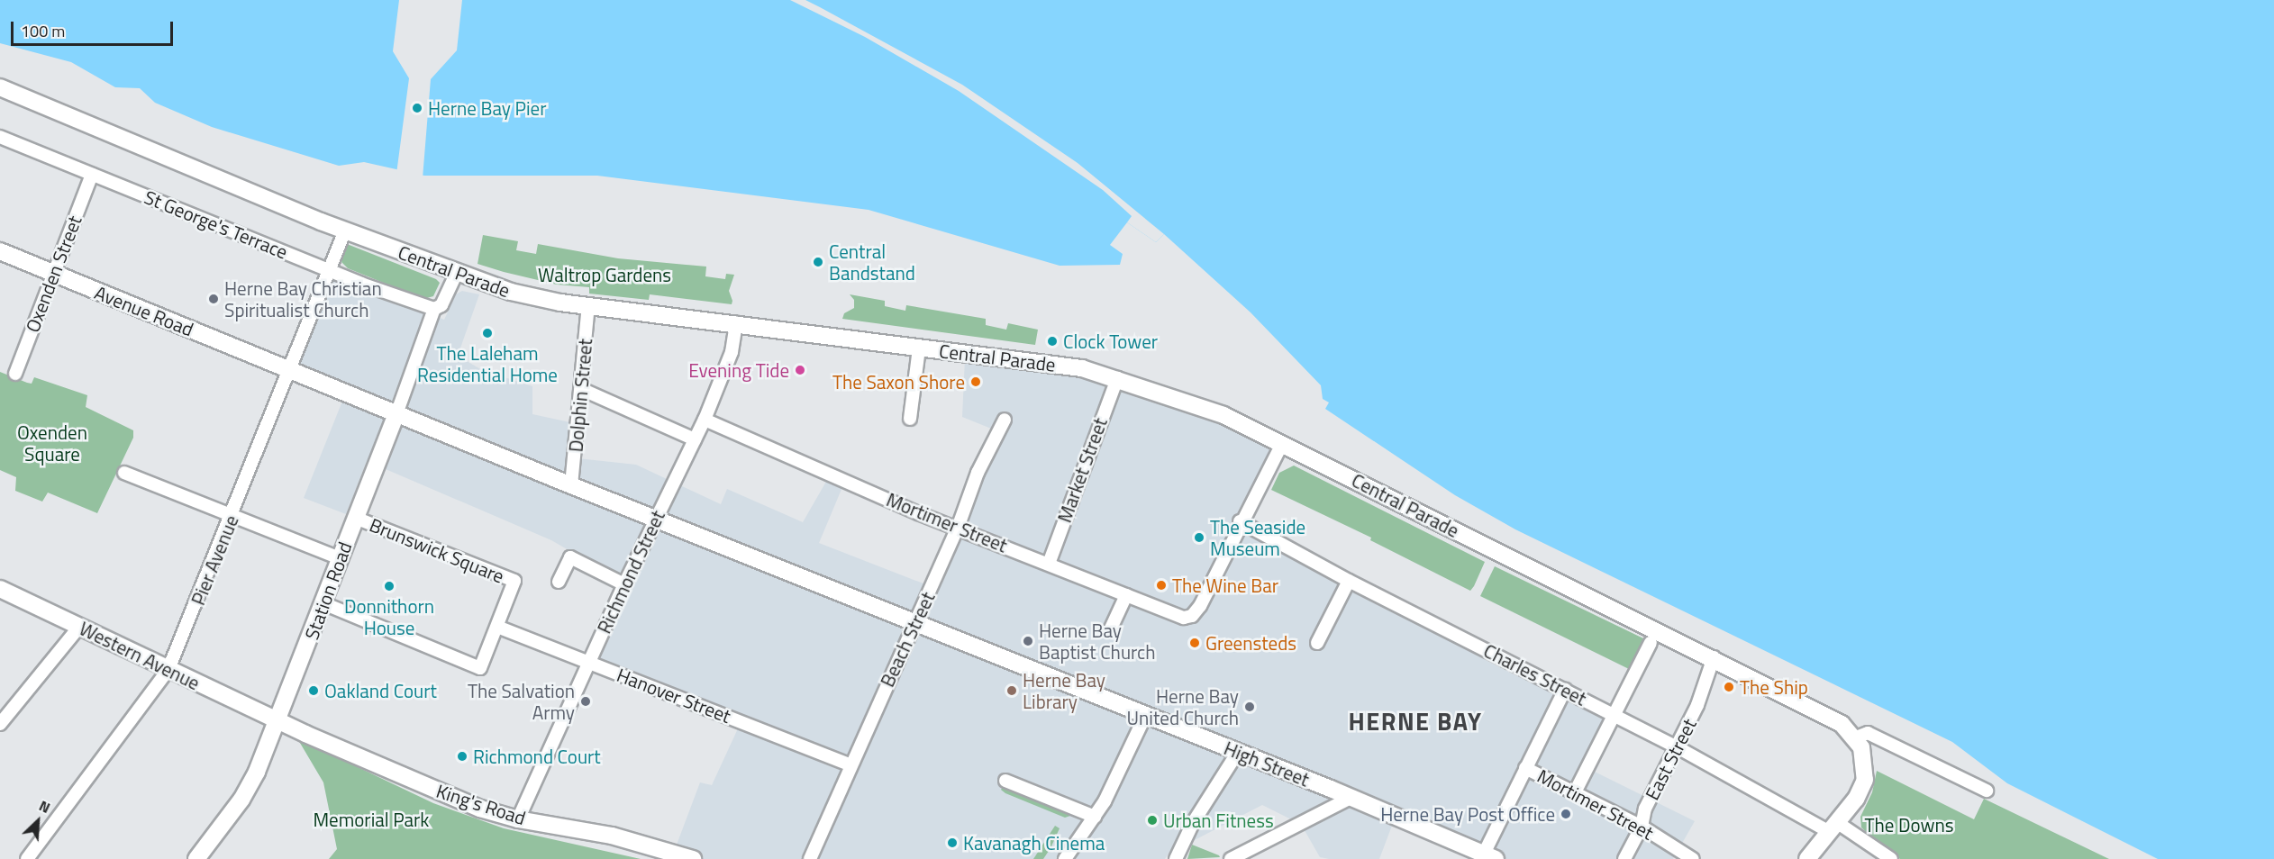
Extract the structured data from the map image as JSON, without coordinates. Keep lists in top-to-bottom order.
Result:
{
  "streets": {
    "street": [
      "St George's Terrace",
      "Central Parade",
      "Oxenden Street",
      "Avenue Road",
      "Dolphin Street",
      "Market Street",
      "Mortimer Street",
      "Brunswick Square",
      "Pier Avenue",
      "Richmond Street",
      "Station Road",
      "Beach Street",
      "Western Avenue",
      "Charles Street",
      "Hanover Street",
      "East Street",
      "High Street",
      "King's Road"
    ]
  },
  "crossings": [
    ["St George's Terrace", "Oxenden Street"],
    ["St George's Terrace", "Pier Avenue"],
    ["St George's Terrace", "Station Road"],
    ["Central Parade", "Dolphin Street"],
    ["Central Parade", "Market Street"],
    ["Central Parade", "Pier Avenue"],
    ["Central Parade", "Richmond Street"],
    ["Central Parade", "Station Road"],
    ["Central Parade", "East Street"],
    ["Oxenden Street", "Avenue Road"],
    ["Avenue Road", "Dolphin Street"],
    ["Avenue Road", "Pier Avenue"],
    ["Avenue Road", "Station Road"],
    ["Avenue Road", "High Street"],
    ["Dolphin Street", "High Street"],
    ["Market Street", "Mortimer Street"],
    ["Mortimer Street", "Richmond Street"],
    ["Mortimer Street", "Beach Street"],
    ["Mortimer Street", "Charles Street"],
    ["Mortimer Street", "East Street"],
    ["Brunswick Square", "Station Road"],
    ["Brunswick Square", "Hanover Street"],
    ["Pier Avenue", "Western Avenue"],
    ["Richmond Street", "Hanover Street"],
    ["Richmond Street", "High Street"],
    ["Richmond Street", "King's Road"],
    ["Station Road", "Western Avenue"],
    ["Station Road", "King's Road"],
    ["Beach Street", "Hanover Street"],
    ["Beach Street", "High Street"],
    ["Western Avenue", "King's Road"],
    ["Charles Street", "East Street"]
  ],
  "districts": ["HERNE BAY"],
  "parks": [
    "Waltrop Gardens",
    "Oxenden Square",
    "Memorial Park",
    "The Downs"
  ],
  "places": [
    "Herne Bay Pier",
    "Central Bandstand",
    "Herne Bay Christian Spiritualist Church",
    "The Laleham Residential Home",
    "Clock Tower",
    "Evening Tide",
    "The Saxon Shore",
    "The Seaside Museum",
    "The Wine Bar",
    "Donnithorn House",
    "Herne Bay Baptist Church",
    "Greensteds",
    "The Ship",
    "Oakland Court",
    "Herne Bay Library",
    "The Salvation Army",
    "Herne Bay United Church",
    "Richmond Court",
    "Herne Bay Post Office",
    "Urban Fitness",
    "Kavanagh Cinema"
  ],
  "scale_bar": "100 m",
  "north": "top right"
}
